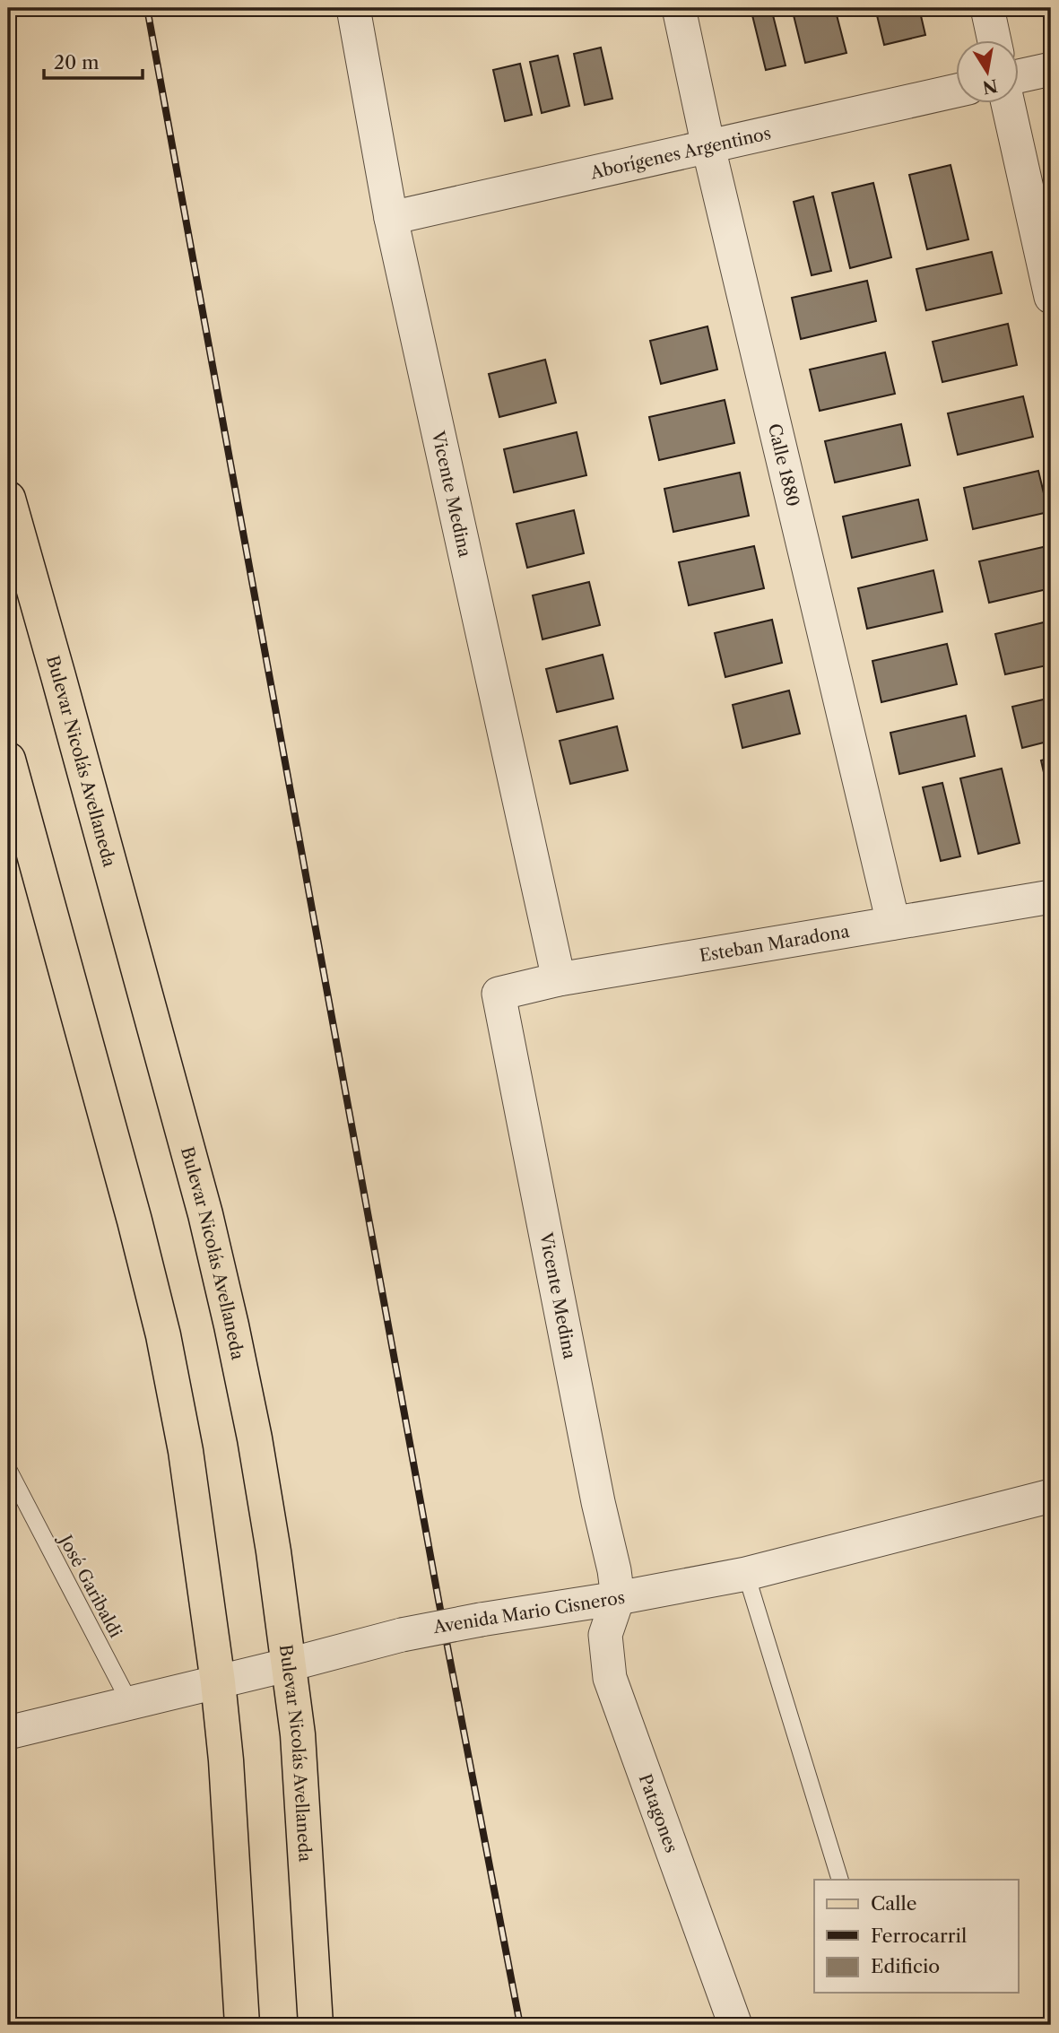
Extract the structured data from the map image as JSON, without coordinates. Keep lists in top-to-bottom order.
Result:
{
  "streets": {
    "main road": ["Bulevar Nicolás Avellaneda"],
    "street": [
      "Aborígenes Argentinos",
      "Calle 1880",
      "Vicente Medina",
      "Esteban Maradona",
      "Avenida Mario Cisneros",
      "Patagones"
    ],
    "lane": ["José Garibaldi"]
  },
  "crossings": [
    ["Aborígenes Argentinos", "Calle 1880"],
    ["Aborígenes Argentinos", "Vicente Medina"],
    ["Calle 1880", "Esteban Maradona"],
    ["Vicente Medina", "Esteban Maradona"],
    ["Vicente Medina", "Avenida Mario Cisneros"],
    ["Vicente Medina", "Patagones"],
    ["Bulevar Nicolás Avellaneda", "Avenida Mario Cisneros"],
    ["José Garibaldi", "Avenida Mario Cisneros"],
    ["Avenida Mario Cisneros", "Patagones"]
  ],
  "legend": ["Calle", "Ferrocarril", "Edificio"],
  "scale_bar": "20 m",
  "north": "bottom"
}
